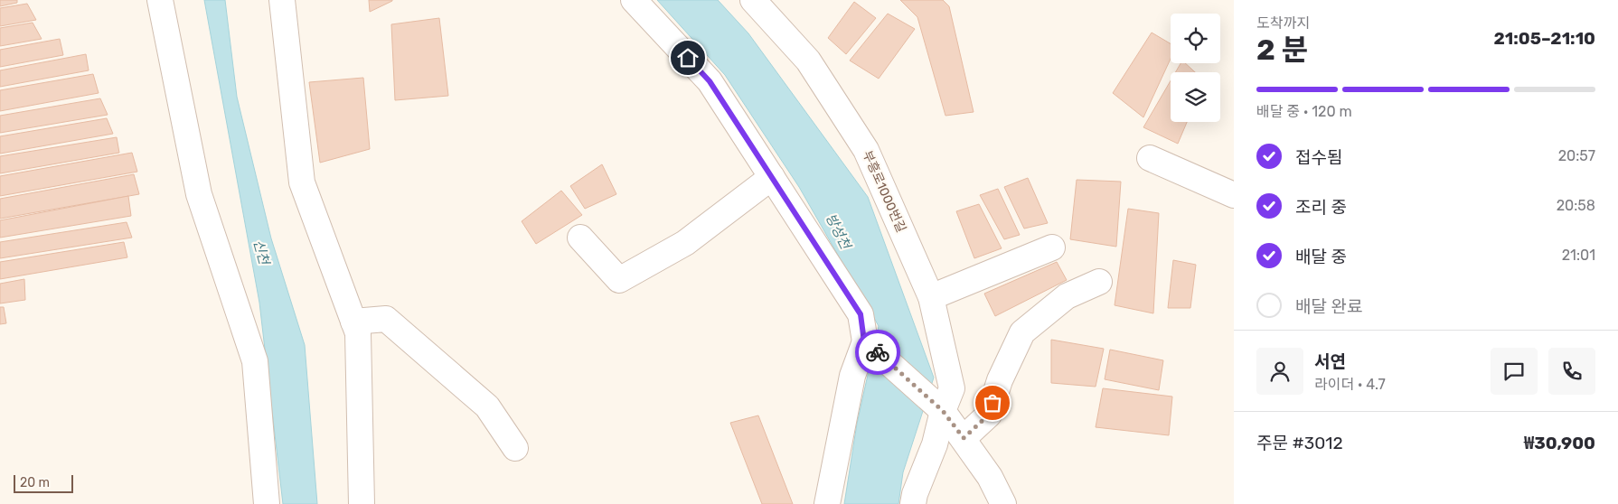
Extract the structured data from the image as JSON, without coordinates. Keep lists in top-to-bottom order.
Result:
{
  "streets": {
    "street": ["부흥로1000번길"]
  },
  "water": ["방성천", "신천"],
  "scale_bar": "20 m",
  "page": {
    "heading": ["2 분", "도착까지", "21:05–21:10"],
    "panel": [
      "서연",
      "라이더 · 4.7",
      "주문 #3012",
      "₩30,900"
    ],
    "bar": "배달 중 · 120 m",
    "list": [
      ["접수됨", "20:57"],
      ["조리 중", "20:58"],
      ["배달 중", "21:01"],
      "배달 완료"
    ],
    "scale": "20 m"
  }
}
